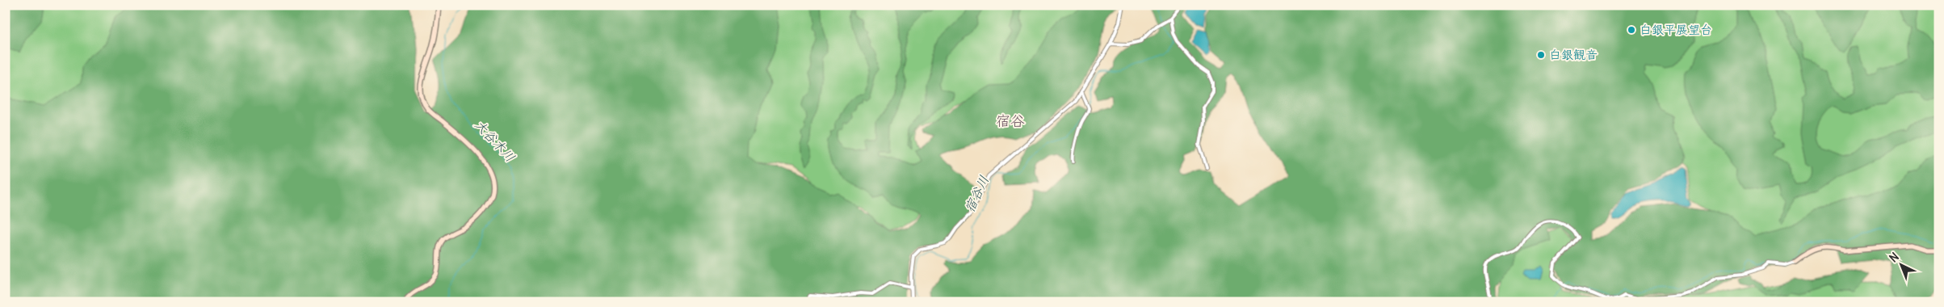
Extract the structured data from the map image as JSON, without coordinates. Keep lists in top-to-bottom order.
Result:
{
  "districts": ["宿谷"],
  "water": ["大谷木川", "宿谷川"],
  "places": ["白銀平展望台", "白銀観音"],
  "north": "top left"
}
